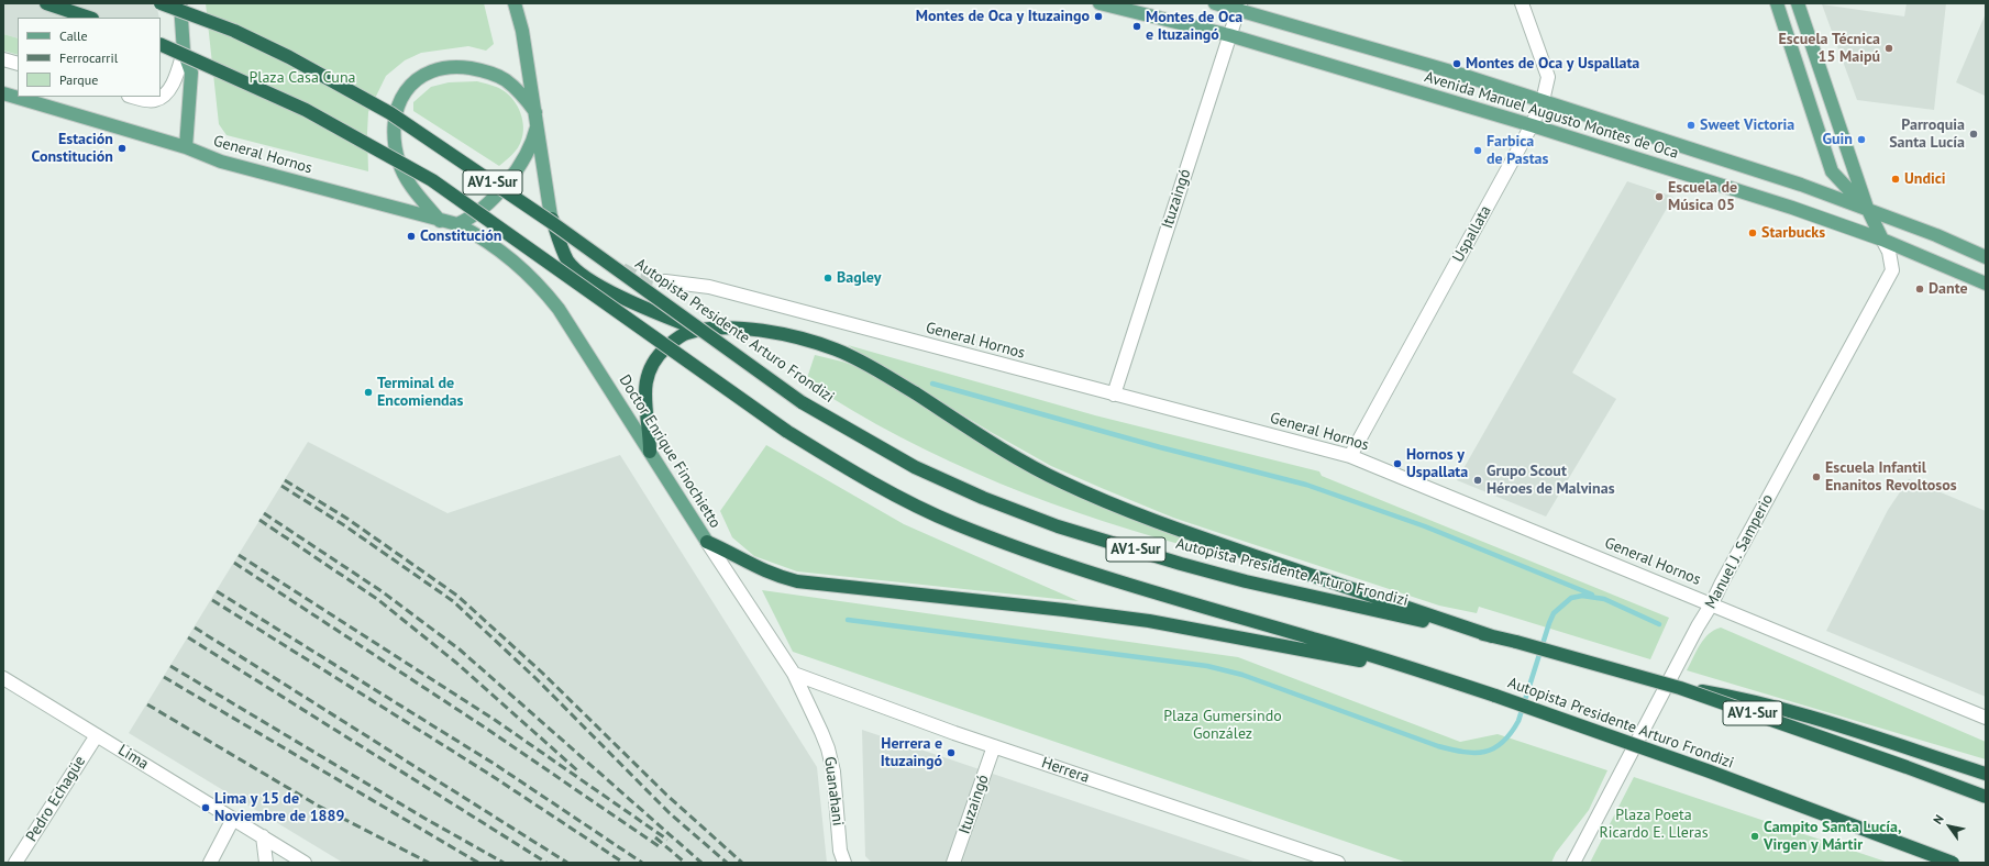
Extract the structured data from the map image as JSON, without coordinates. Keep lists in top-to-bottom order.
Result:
{
  "streets": {
    "highway": ["AV1-Sur", "Autopista Presidente Arturo Frondizi"],
    "main road": ["Avenida Manuel Augusto Montes de Oca", "General Hornos", "Doctor Enrique Finochietto"],
    "street": [
      "Ituzaingó",
      "Uspallata",
      "Manuel J. Samperio",
      "Lima",
      "Herrera",
      "Guanahani",
      "Pedro Echagüe"
    ]
  },
  "crossings": [
    ["Avenida Manuel Augusto Montes de Oca", "Ituzaingó"],
    ["Avenida Manuel Augusto Montes de Oca", "Uspallata"],
    ["Avenida Manuel Augusto Montes de Oca", "Manuel J. Samperio"],
    ["General Hornos", "Ituzaingó"],
    ["General Hornos", "Uspallata"],
    ["General Hornos", "Doctor Enrique Finochietto"],
    ["General Hornos", "Manuel J. Samperio"],
    ["Ituzaingó", "Herrera"],
    ["Doctor Enrique Finochietto", "Herrera"],
    ["Doctor Enrique Finochietto", "Guanahani"],
    ["Lima", "Pedro Echagüe"],
    ["Herrera", "Guanahani"]
  ],
  "parks": ["Plaza Casa Cuna", "Plaza Gumersindo González", "Plaza Poeta Ricardo E. Lleras"],
  "places": [
    "Montes de Oca y Ituzaingo",
    "Montes de Oca e Ituzaingó",
    "Escuela Técnica 15 Maipú",
    "Montes de Oca y Uspallata",
    "Sweet Victoria",
    "Parroquia Santa Lucía",
    "Guin",
    "Estación Constitución",
    "Farbica de Pastas",
    "Undici",
    "Escuela de Música 05",
    "Starbucks",
    "Constitución",
    "Bagley",
    "Dante",
    "Terminal de Encomiendas",
    "Hornos y Uspallata",
    "Escuela Infantil Enanitos Revoltosos",
    "Grupo Scout Héroes de Malvinas",
    "Herrera e Ituzaingó",
    "Lima y 15 de Noviembre de 1889",
    "Campito Santa Lucía, Virgen y Mártir"
  ],
  "legend": ["Calle", "Ferrocarril", "Parque"],
  "north": "top left"
}
